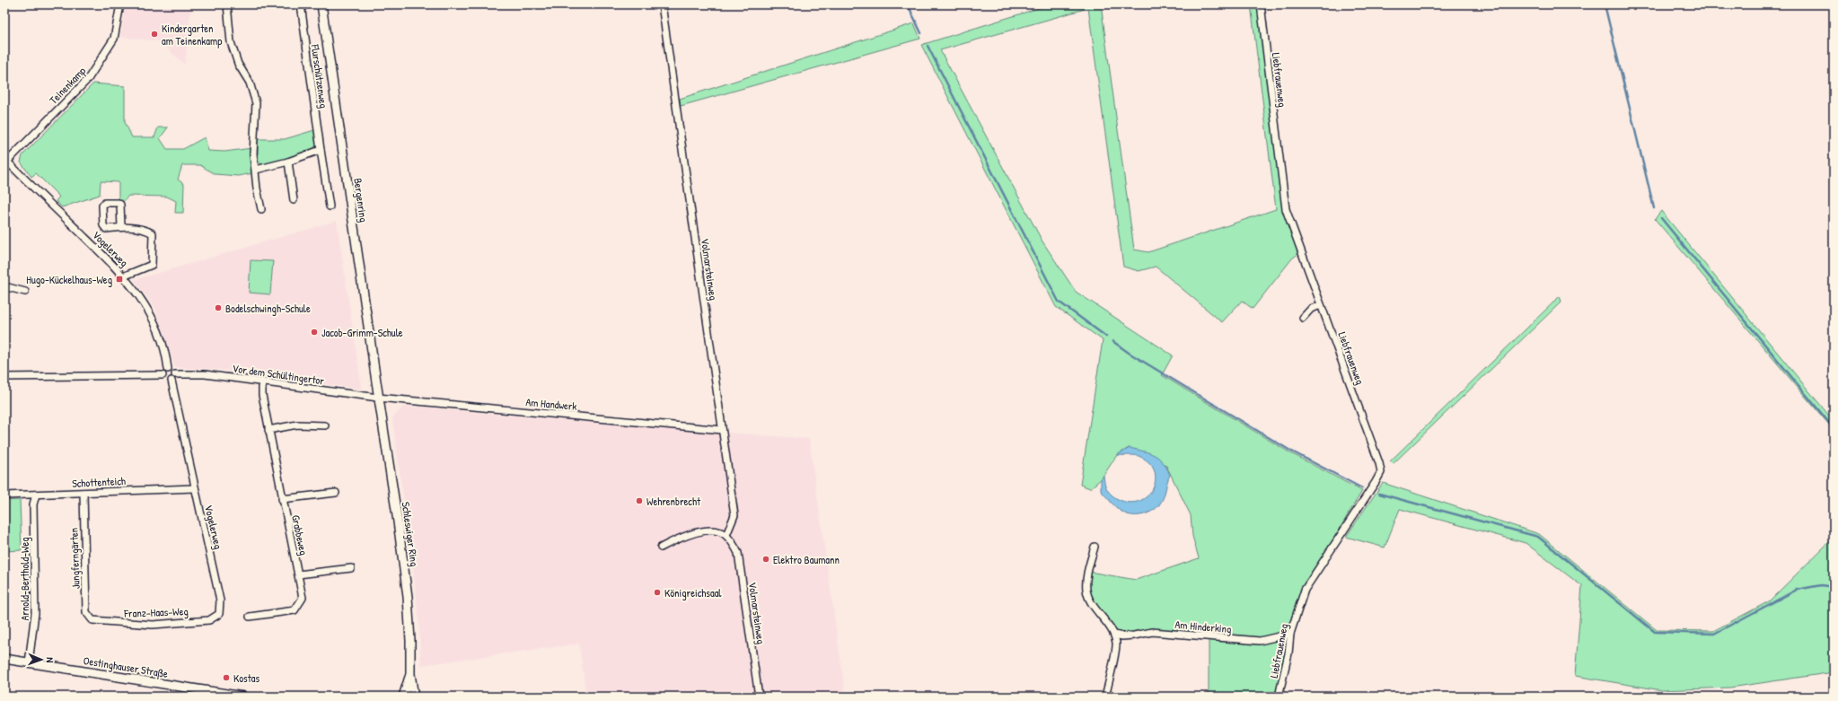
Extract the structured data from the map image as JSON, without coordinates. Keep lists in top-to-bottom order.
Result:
{
  "streets": {
    "main road": ["Bergenring", "Schleswiger Ring", "Oestinghauser Straße"],
    "street": [
      "Flurschützenweg",
      "Liebfrauenweg",
      "Teinenkamp",
      "Vogelerweg",
      "Volmarsteinweg",
      "Vor dem Schültingertor",
      "Am Handwerk",
      "Schottenteich",
      "Grabbeweg",
      "Jungferngärten",
      "Arnold-Berthold-Weg",
      "Franz-Haas-Weg",
      "Am Hinderking"
    ]
  },
  "crossings": [
    ["Liebfrauenweg", "Am Hinderking"],
    ["Teinenkamp", "Vogelerweg"],
    ["Bergenring", "Vor dem Schültingertor"],
    ["Bergenring", "Am Handwerk"],
    ["Bergenring", "Schleswiger Ring"],
    ["Vogelerweg", "Vor dem Schültingertor"],
    ["Vogelerweg", "Schottenteich"],
    ["Vogelerweg", "Franz-Haas-Weg"],
    ["Volmarsteinweg", "Am Handwerk"],
    ["Vor dem Schültingertor", "Am Handwerk"],
    ["Vor dem Schültingertor", "Schleswiger Ring"],
    ["Vor dem Schültingertor", "Grabbeweg"],
    ["Am Handwerk", "Schleswiger Ring"],
    ["Schottenteich", "Jungferngärten"],
    ["Schottenteich", "Arnold-Berthold-Weg"],
    ["Jungferngärten", "Franz-Haas-Weg"],
    ["Arnold-Berthold-Weg", "Oestinghauser Straße"]
  ],
  "places": {
    "other": [
      "Kindergarten am Teinenkamp",
      "Bodelschwingh-Schule",
      "Jacob-Grimm-Schule",
      "Wehrenbrecht",
      "Elektro Baumann",
      "Königreichsaal",
      "Kostas"
    ],
    "transit": ["Hugo-Kückelhaus-Weg"]
  },
  "north": "right"
}
